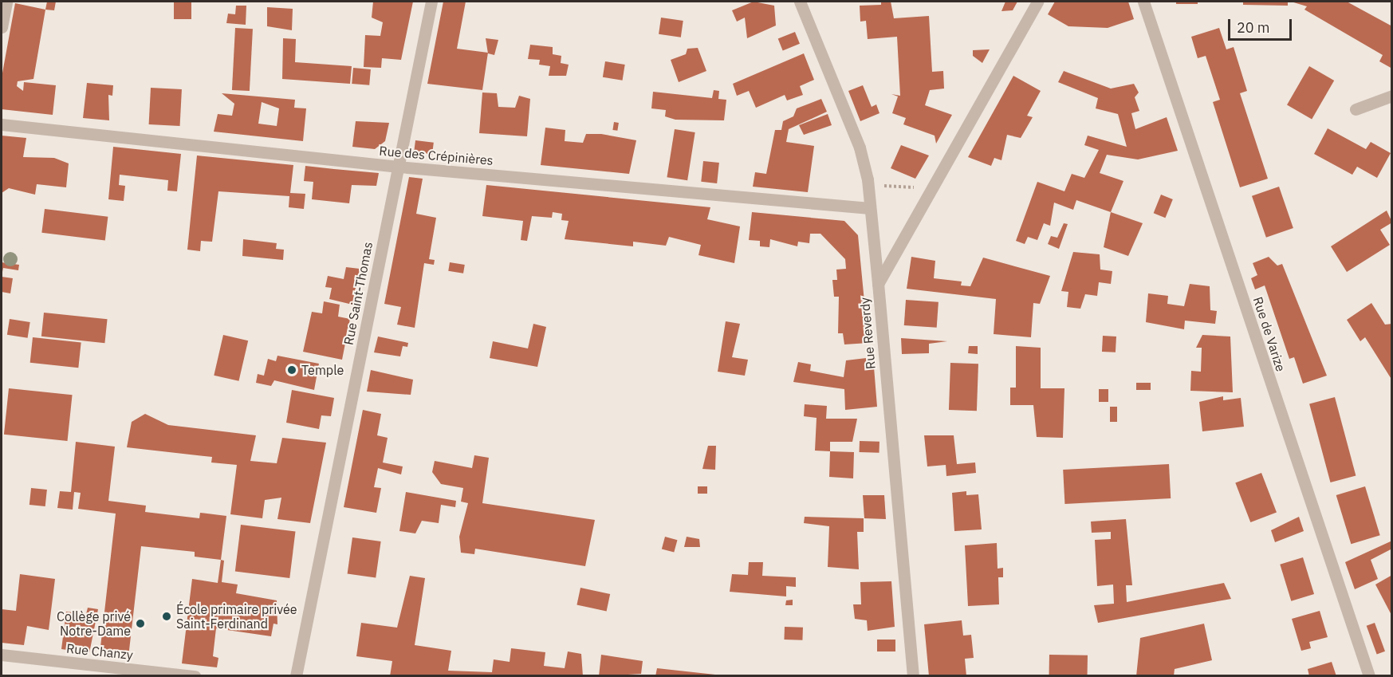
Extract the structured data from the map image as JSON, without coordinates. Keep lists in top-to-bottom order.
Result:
{
  "streets": {
    "street": [
      "Rue des Crépinières",
      "Rue Saint-Thomas",
      "Rue Reverdy",
      "Rue de Varize",
      "Rue Chanzy"
    ]
  },
  "crossings": [
    ["Rue des Crépinières", "Rue Saint-Thomas"]
  ],
  "places": ["Temple", "École primaire privée Saint-Ferdinand", "Collège privé Notre-Dame"],
  "scale_bar": "20 m"
}
